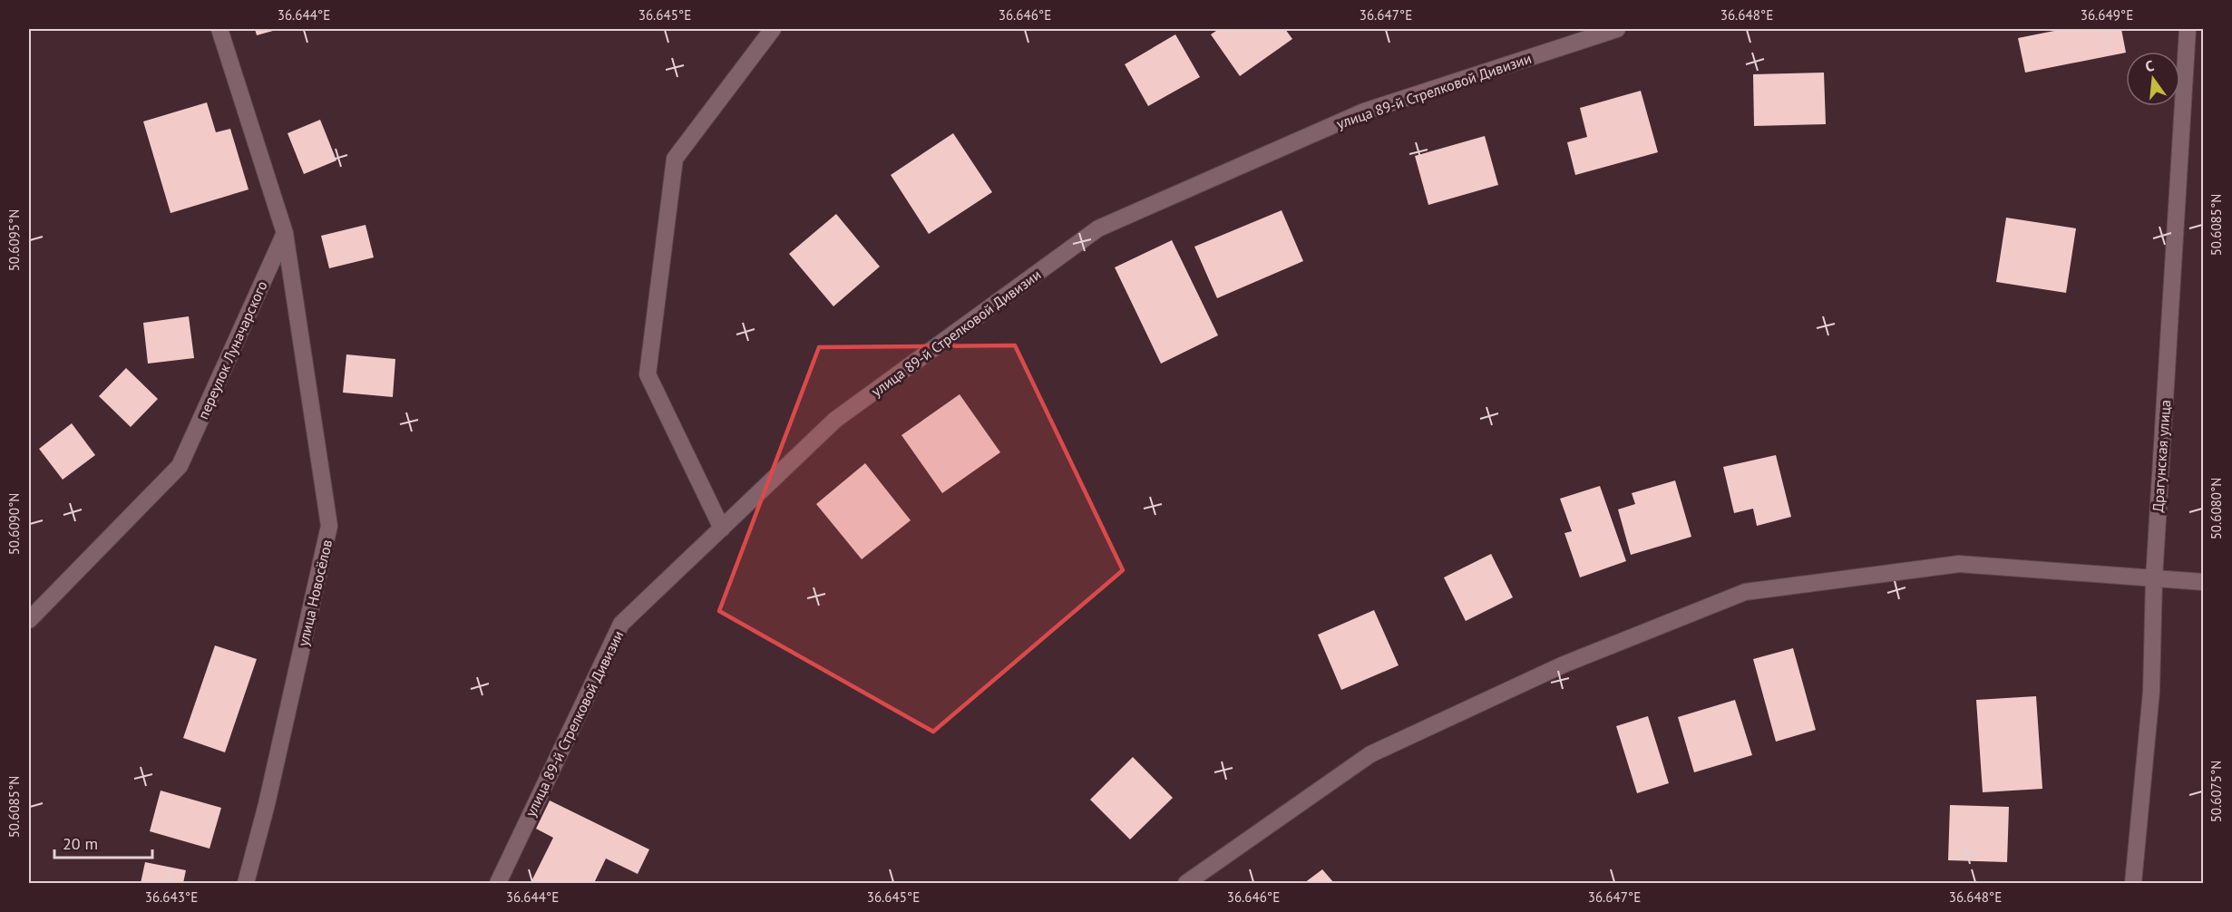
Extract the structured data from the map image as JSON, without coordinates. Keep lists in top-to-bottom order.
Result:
{
  "streets": {
    "street": [
      "улица 89-й Стрелковой Дивизии",
      "переулок Луначарского",
      "Драгунская улица",
      "улица Новосёлов"
    ]
  },
  "crossings": [
    ["переулок Луначарского", "улица Новосёлов"]
  ],
  "scale_bar": "20 m",
  "north": "top",
  "coordinates": [
    "36.644°E",
    "36.645°E",
    "36.646°E",
    "36.647°E",
    "36.648°E",
    "36.649°E",
    "50.6085°N",
    "50.6095°N",
    "50.6080°N",
    "50.6090°N",
    "50.6075°N",
    "36.643°E"
  ]
}
